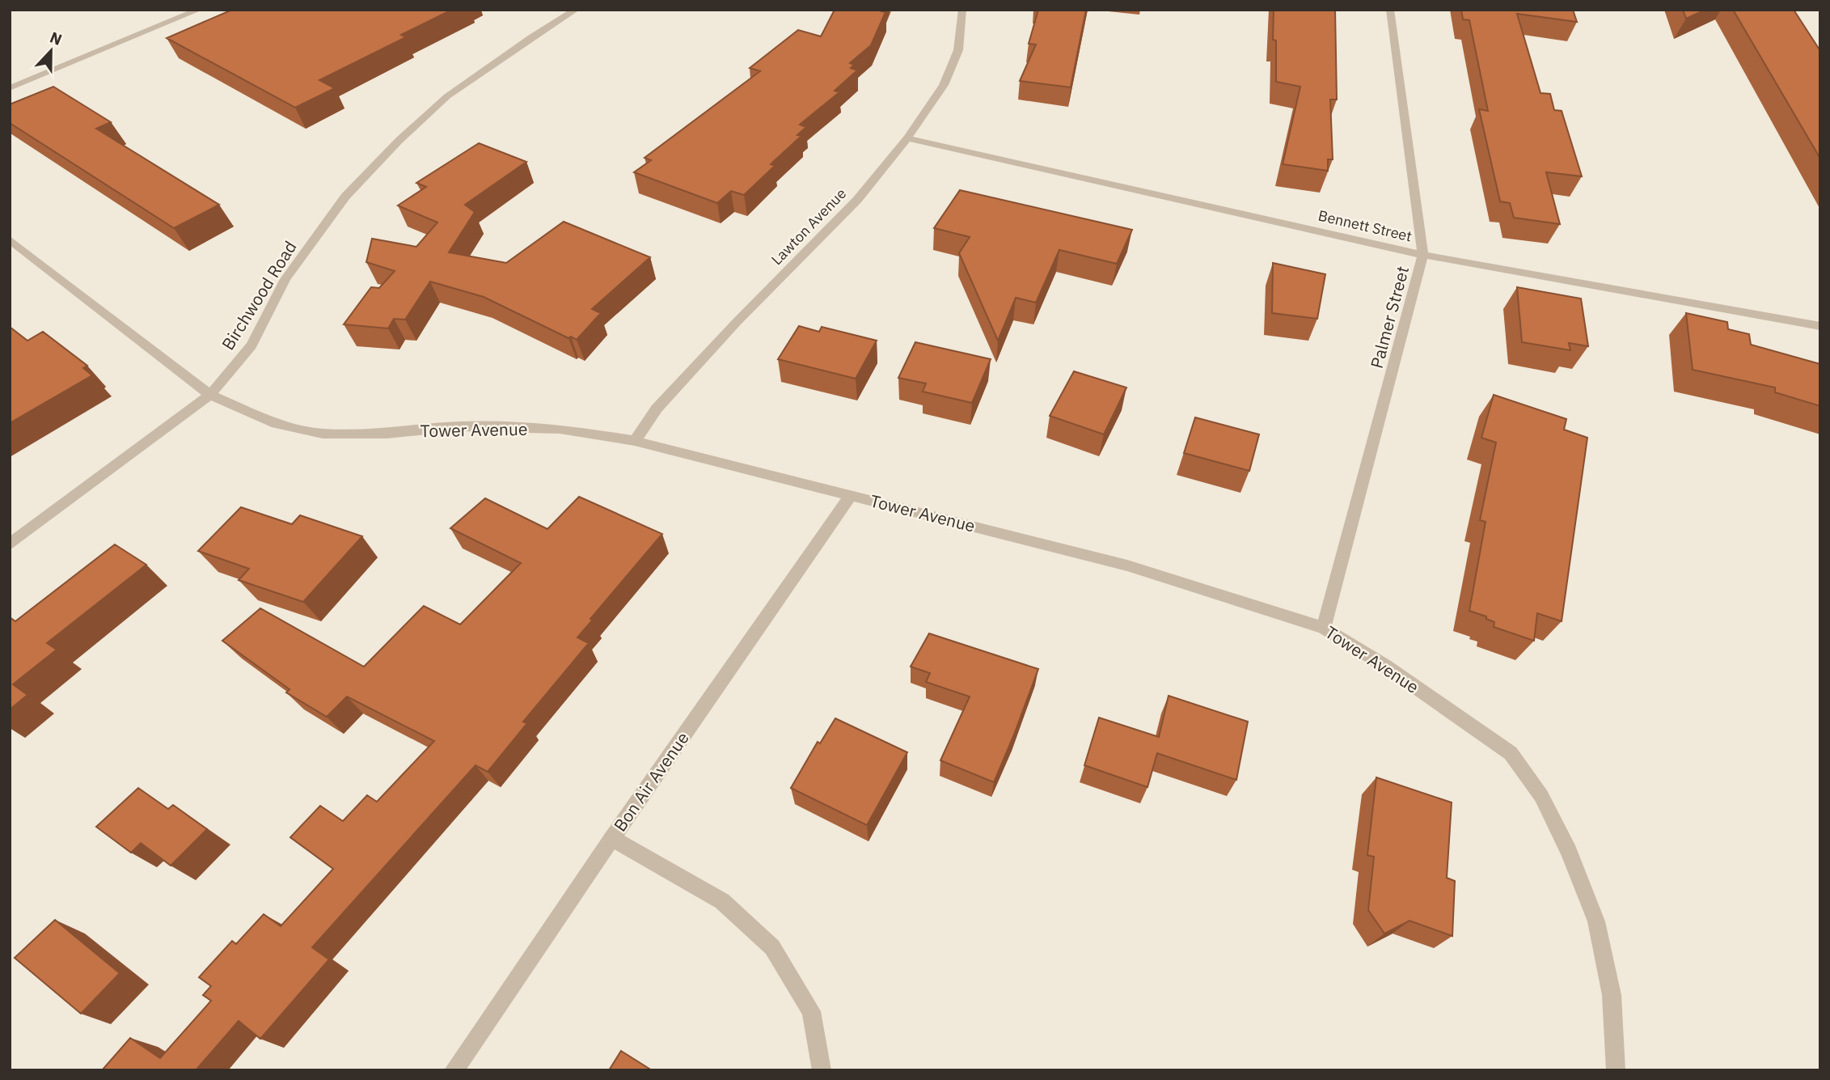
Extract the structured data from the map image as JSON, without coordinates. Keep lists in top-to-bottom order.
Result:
{
  "streets": {
    "street": [
      "Bennett Street",
      "Lawton Avenue",
      "Birchwood Road",
      "Palmer Street",
      "Tower Avenue",
      "Bon Air Avenue"
    ]
  },
  "crossings": [
    ["Bennett Street", "Lawton Avenue"],
    ["Bennett Street", "Palmer Street"],
    ["Lawton Avenue", "Tower Avenue"],
    ["Birchwood Road", "Tower Avenue"],
    ["Palmer Street", "Tower Avenue"],
    ["Tower Avenue", "Bon Air Avenue"]
  ],
  "north": "top"
}
